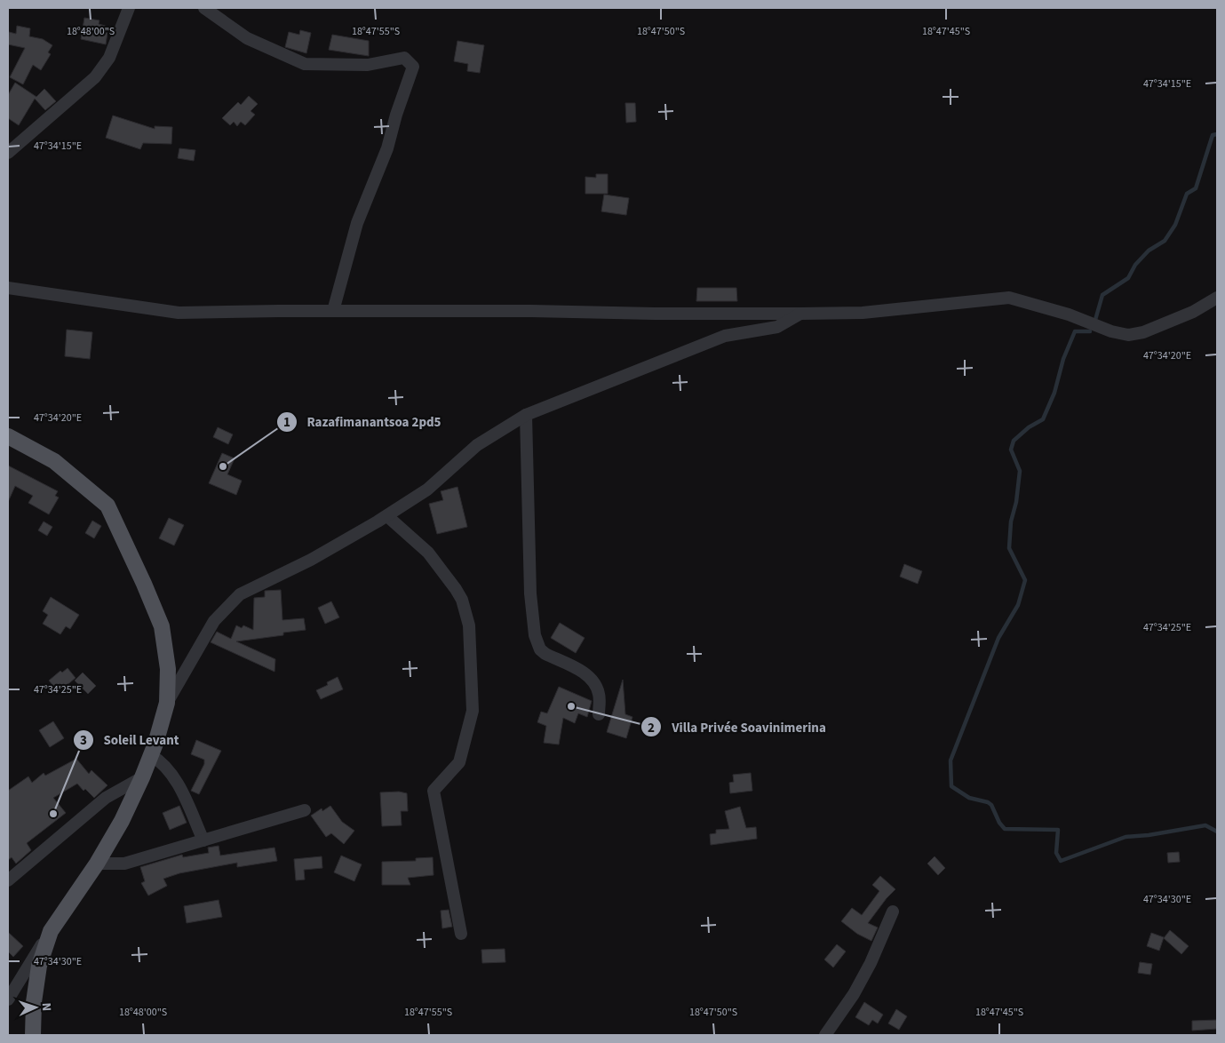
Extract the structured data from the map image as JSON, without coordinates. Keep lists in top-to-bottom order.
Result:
{
  "places": ["Razafimanantsoa 2pd5", "Villa Privée Soavinimerina", "Soleil Levant"],
  "north": "right",
  "coordinates": [
    "18°48'00\"S",
    "18°47'55\"S",
    "18°47'50\"S",
    "18°47'45\"S",
    "47°34'15\"E",
    "47°34'20\"E",
    "47°34'25\"E",
    "47°34'30\"E"
  ]
}
